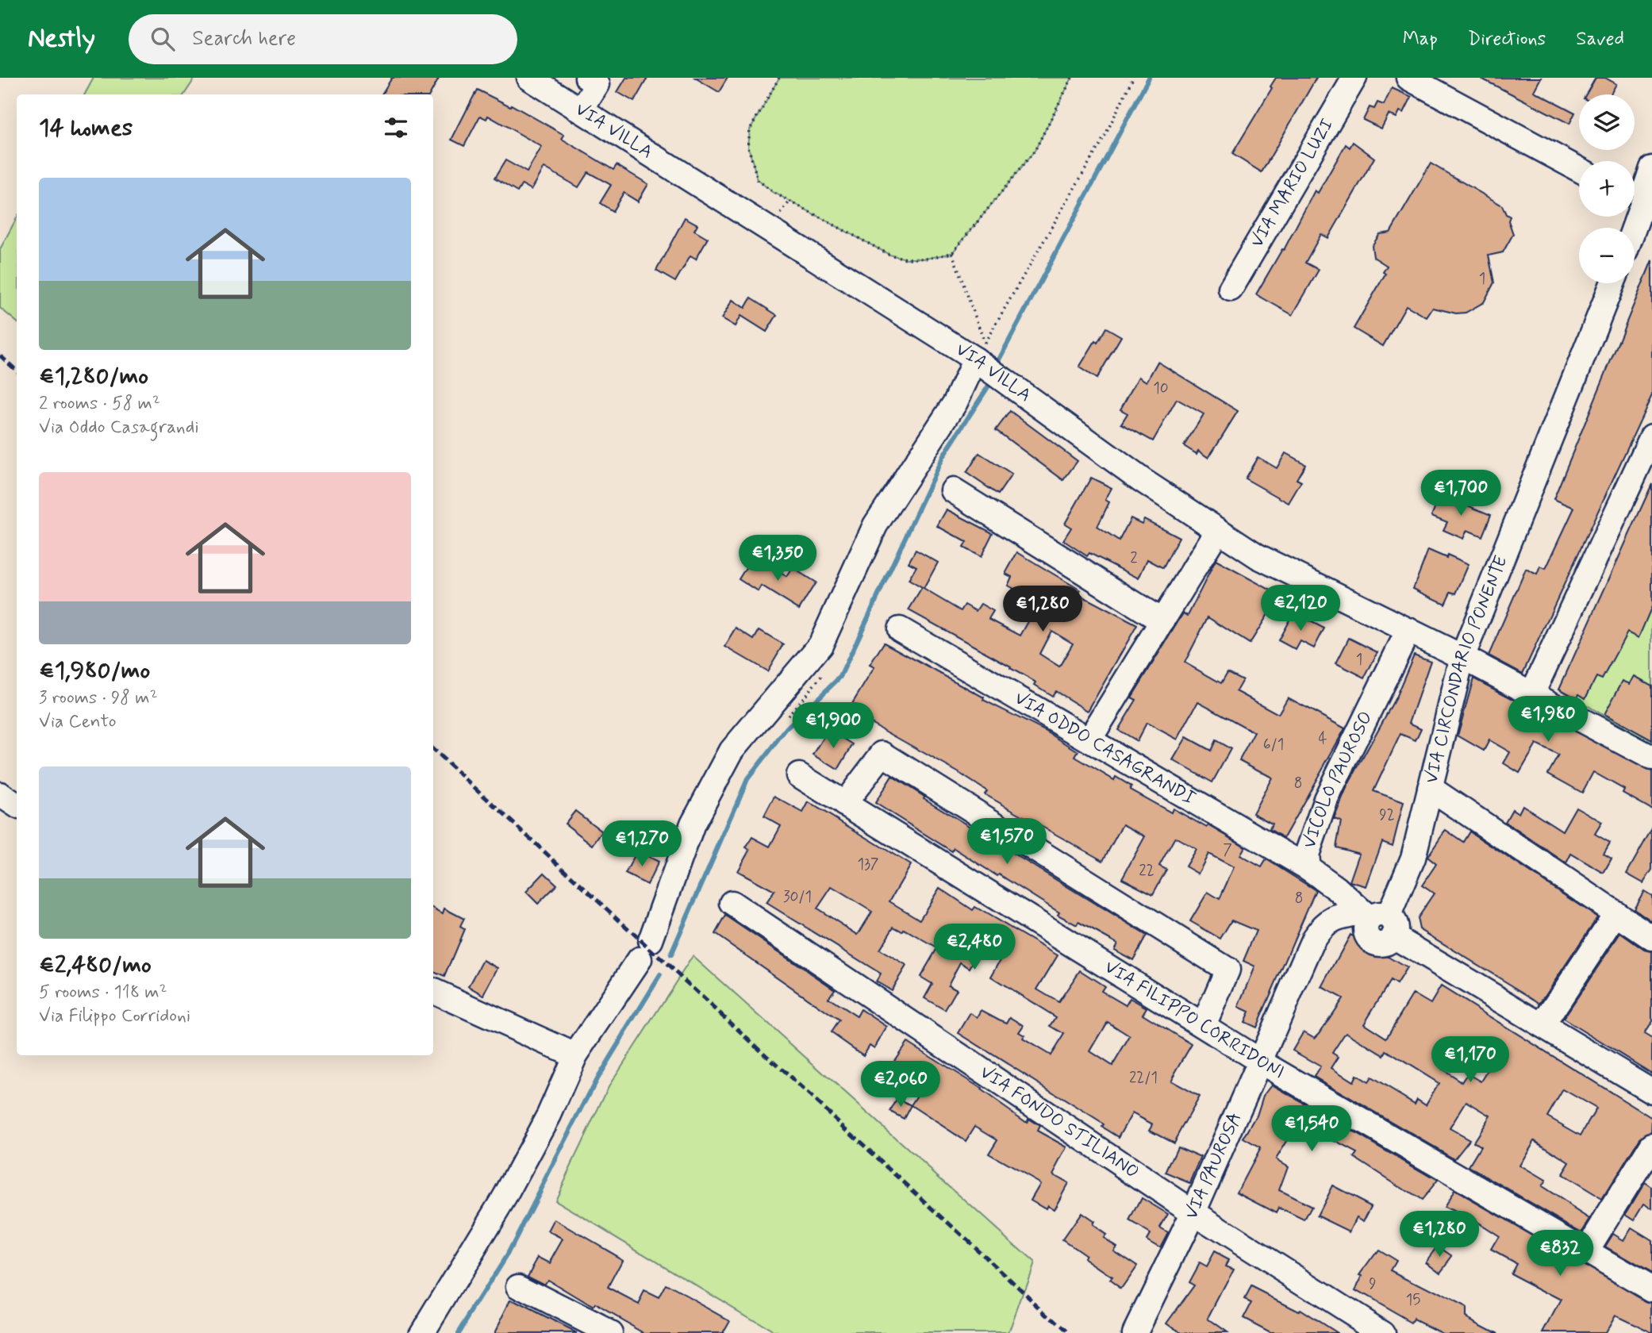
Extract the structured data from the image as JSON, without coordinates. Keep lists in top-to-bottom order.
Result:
{
  "streets": {
    "street": [
      "VIA VILLA",
      "VIA MARIO LUZI",
      "VIA CIRCONDARIO PONENTE",
      "VIA ODDO CASAGRANDI",
      "VICOLO PAUROSO",
      "VIA FILIPPO CORRIDONI",
      "VIA FONDO STILIANO",
      "VIA PAUROSA"
    ]
  },
  "crossings": [
    ["VIA VILLA", "VIA CIRCONDARIO PONENTE"],
    ["VIA VILLA", "VICOLO PAUROSO"],
    ["VIA CIRCONDARIO PONENTE", "VICOLO PAUROSO"],
    ["VIA CIRCONDARIO PONENTE", "VIA PAUROSA"],
    ["VIA ODDO CASAGRANDI", "VICOLO PAUROSO"],
    ["VICOLO PAUROSO", "VIA PAUROSA"],
    ["VIA FILIPPO CORRIDONI", "VIA PAUROSA"],
    ["VIA FONDO STILIANO", "VIA PAUROSA"]
  ],
  "house_numbers": [
    "1",
    "10",
    "2",
    "1",
    "4",
    "6/1",
    "8",
    "92",
    "7",
    "137",
    "22",
    "30/1",
    "8",
    "22/1",
    "9",
    "15"
  ],
  "page": {
    "header": "Nestly",
    "search": "Search here",
    "nav": ["Map", "Directions", "Saved"],
    "map_buttons": ["+", "−"],
    "heading": "14 homes",
    "list": [
      {
        "name": "€1,280/mo",
        "note": "2 rooms · 58 m² · Via Oddo Casagrandi"
      },
      {
        "name": "€1,980/mo",
        "note": "3 rooms · 98 m² · Via Cento"
      },
      {
        "name": "€2,480/mo",
        "note": "5 rooms · 118 m² · Via Filippo Corridoni"
      }
    ],
    "price": [
      "€1,700",
      "€1,350",
      "€2,120",
      "€1,280",
      "€1,980",
      "€1,900",
      "€1,570",
      "€1,270",
      "€2,480",
      "€1,170",
      "€2,060",
      "€1,540",
      "€1,280",
      "€832"
    ]
  }
}
